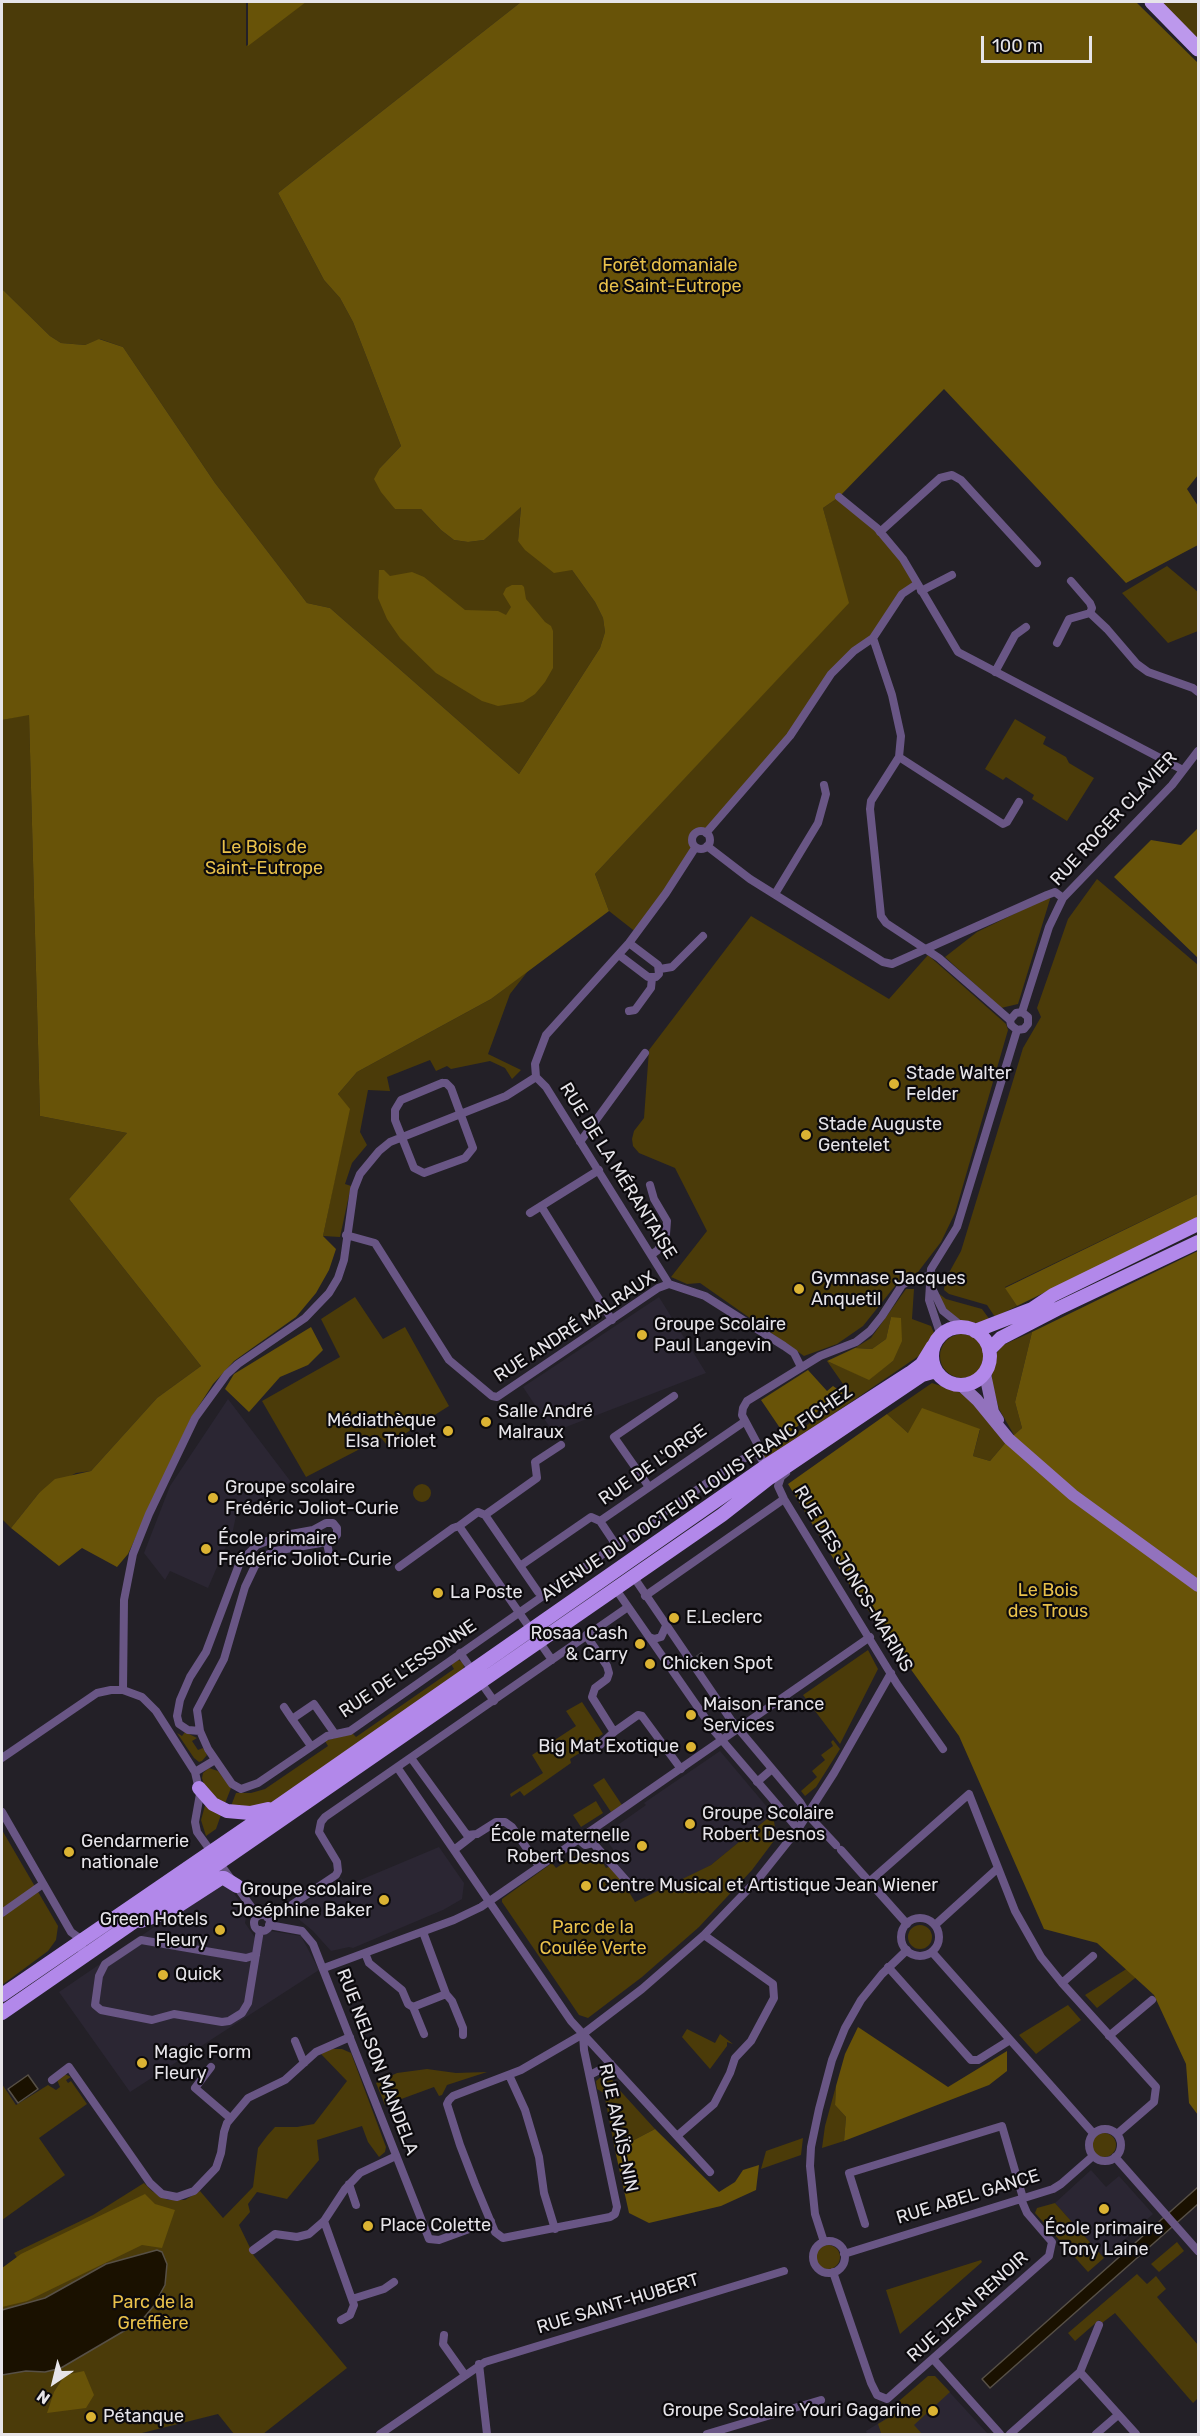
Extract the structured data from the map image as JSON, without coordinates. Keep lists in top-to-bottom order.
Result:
{
  "streets": {
    "main road": ["AVENUE DU DOCTEUR LOUIS FRANC FICHEZ"],
    "street": [
      "RUE ROGER CLAVIER",
      "RUE DE LA MÉRANTAISE",
      "RUE ANDRÉ MALRAUX",
      "RUE DE L'ORGE",
      "RUE DES JONCS-MARINS",
      "RUE DE L'ESSONNE",
      "RUE NELSON MANDELA",
      "RUE ANAÏS-NIN",
      "RUE ABEL GANCE",
      "RUE SAINT-HUBERT",
      "RUE JEAN RENOIR"
    ]
  },
  "crossings": [
    ["RUE DE LA MÉRANTAISE", "RUE ANDRÉ MALRAUX"],
    ["AVENUE DU DOCTEUR LOUIS FRANC FICHEZ", "RUE DES JONCS-MARINS"],
    ["RUE NELSON MANDELA", "RUE ANAÏS-NIN"],
    ["RUE ABEL GANCE", "RUE JEAN RENOIR"]
  ],
  "parks": [
    "Forêt domaniale de Saint-Eutrope",
    "Le Bois de Saint-Eutrope",
    "Le Bois des Trous",
    "Parc de la Coulée Verte",
    "Parc de la Greffière"
  ],
  "places": [
    "Stade Walter Felder",
    "Stade Auguste Gentelet",
    "Gymnase Jacques Anquetil",
    "Groupe Scolaire Paul Langevin",
    "Salle André Malraux",
    "Médiathèque Elsa Triolet",
    "Groupe scolaire Frédéric Joliot-Curie",
    "École primaire Frédéric Joliot-Curie",
    "La Poste",
    "E.Leclerc",
    "Rosaa Cash & Carry",
    "Chicken Spot",
    "Maison France Services",
    "Big Mat Exotique",
    "Groupe Scolaire Robert Desnos",
    "École maternelle Robert Desnos",
    "Gendarmerie nationale",
    "Centre Musical et Artistique Jean Wiener",
    "Groupe scolaire Joséphine Baker",
    "Green Hotels Fleury",
    "Quick",
    "Magic Form Fleury",
    "École primaire Tony Laine",
    "Place Colette",
    "Groupe Scolaire Youri Gagarine",
    "Pétanque"
  ],
  "scale_bar": "100 m",
  "north": "bottom left"
}
